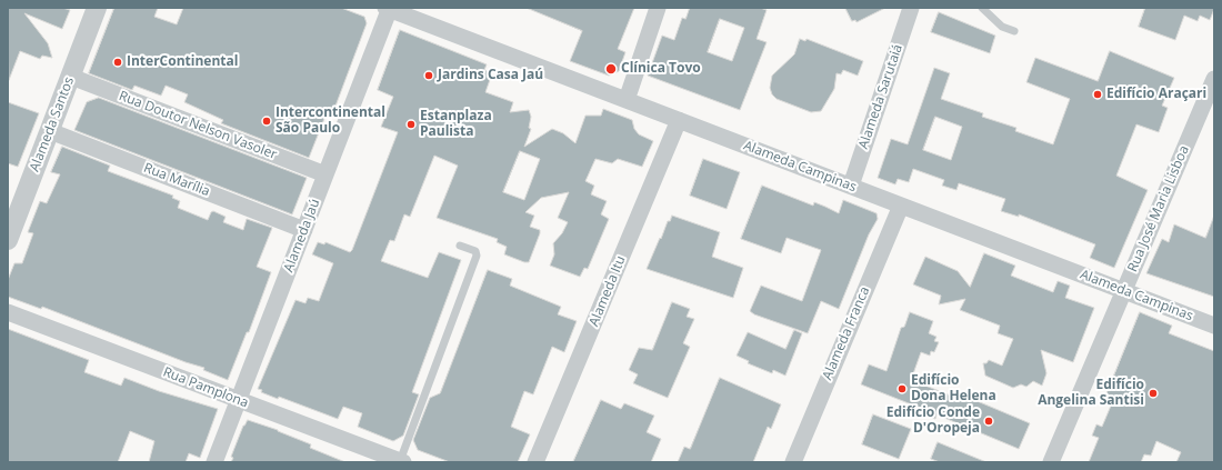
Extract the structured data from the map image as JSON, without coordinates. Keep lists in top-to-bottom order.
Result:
{
  "streets": {
    "street": [
      "Alameda Sarutaiá",
      "Alameda Santos",
      "Rua Doutor Nelson Vasoler",
      "Alameda Campinas",
      "Rua Marília",
      "Rua José Maria Lisboa",
      "Alameda Jaú",
      "Alameda Itu",
      "Alameda Franca",
      "Rua Pamplona"
    ]
  },
  "crossings": [
    ["Alameda Sarutaiá", "Alameda Campinas"],
    ["Alameda Santos", "Rua Doutor Nelson Vasoler"],
    ["Alameda Santos", "Rua Marília"],
    ["Rua Doutor Nelson Vasoler", "Alameda Jaú"],
    ["Alameda Campinas", "Rua José Maria Lisboa"],
    ["Alameda Campinas", "Alameda Jaú"],
    ["Alameda Campinas", "Alameda Itu"],
    ["Alameda Campinas", "Alameda Franca"],
    ["Rua Marília", "Alameda Jaú"],
    ["Alameda Jaú", "Rua Pamplona"]
  ],
  "places": [
    "InterContinental",
    "Clínica Tovo",
    "Jardins Casa Jaú",
    "Edifício Araçari",
    "Intercontinental São Paulo",
    "Estanplaza Paulista",
    "Edifício Dona Helena",
    "Edifício Angelina Santisi",
    "Edifício Conde D'Oropeja"
  ]
}
